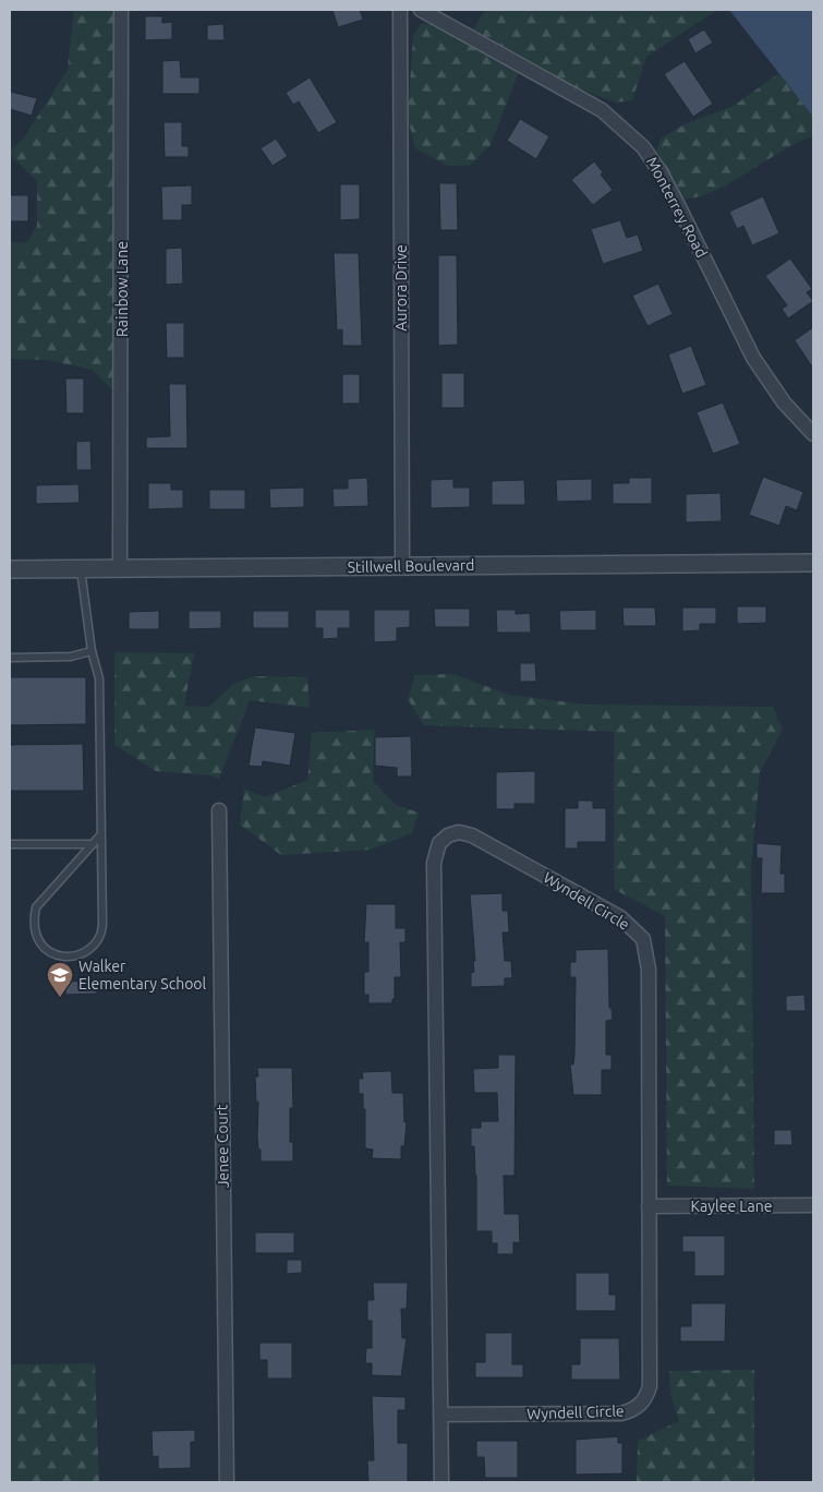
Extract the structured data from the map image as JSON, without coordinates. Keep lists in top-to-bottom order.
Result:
{
  "streets": {
    "street": [
      "Monterrey Road",
      "Aurora Drive",
      "Rainbow Lane",
      "Stillwell Boulevard",
      "Wyndell Circle",
      "Jenee Court",
      "Kaylee Lane"
    ]
  },
  "crossings": [
    ["Aurora Drive", "Stillwell Boulevard"],
    ["Rainbow Lane", "Stillwell Boulevard"],
    ["Wyndell Circle", "Kaylee Lane"]
  ],
  "places": {
    "school or university": ["Walker Elementary School"]
  }
}
